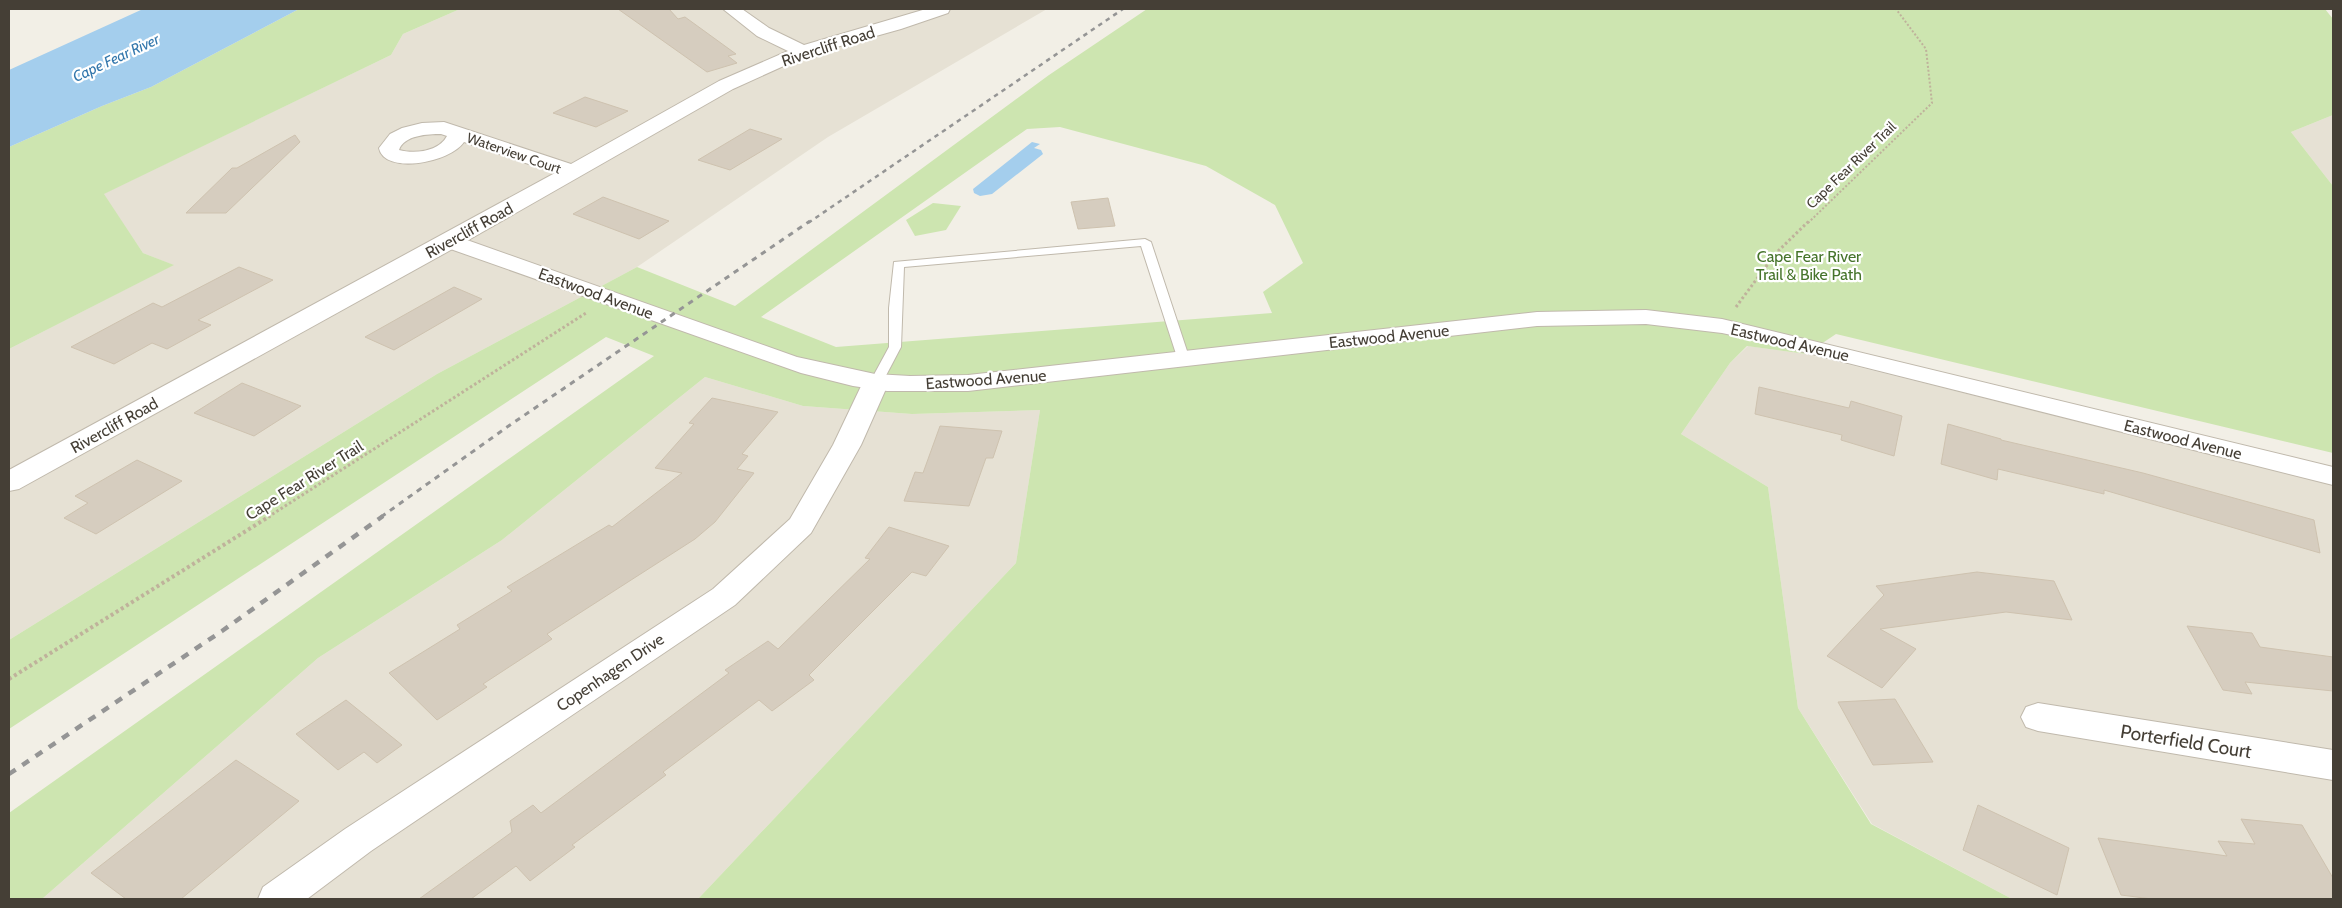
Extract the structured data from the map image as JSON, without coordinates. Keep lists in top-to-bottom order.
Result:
{
  "streets": {
    "street": [
      "Rivercliff Road",
      "Waterview Court",
      "Eastwood Avenue",
      "Copenhagen Drive",
      "Porterfield Court"
    ],
    "path": ["Cape Fear River Trail"]
  },
  "crossings": [
    ["Rivercliff Road", "Waterview Court"],
    ["Rivercliff Road", "Eastwood Avenue"],
    ["Cape Fear River Trail", "Eastwood Avenue"],
    ["Eastwood Avenue", "Copenhagen Drive"]
  ],
  "water": ["Cape Fear River"],
  "parks": ["Cape Fear River Trail & Bike Path"]
}
